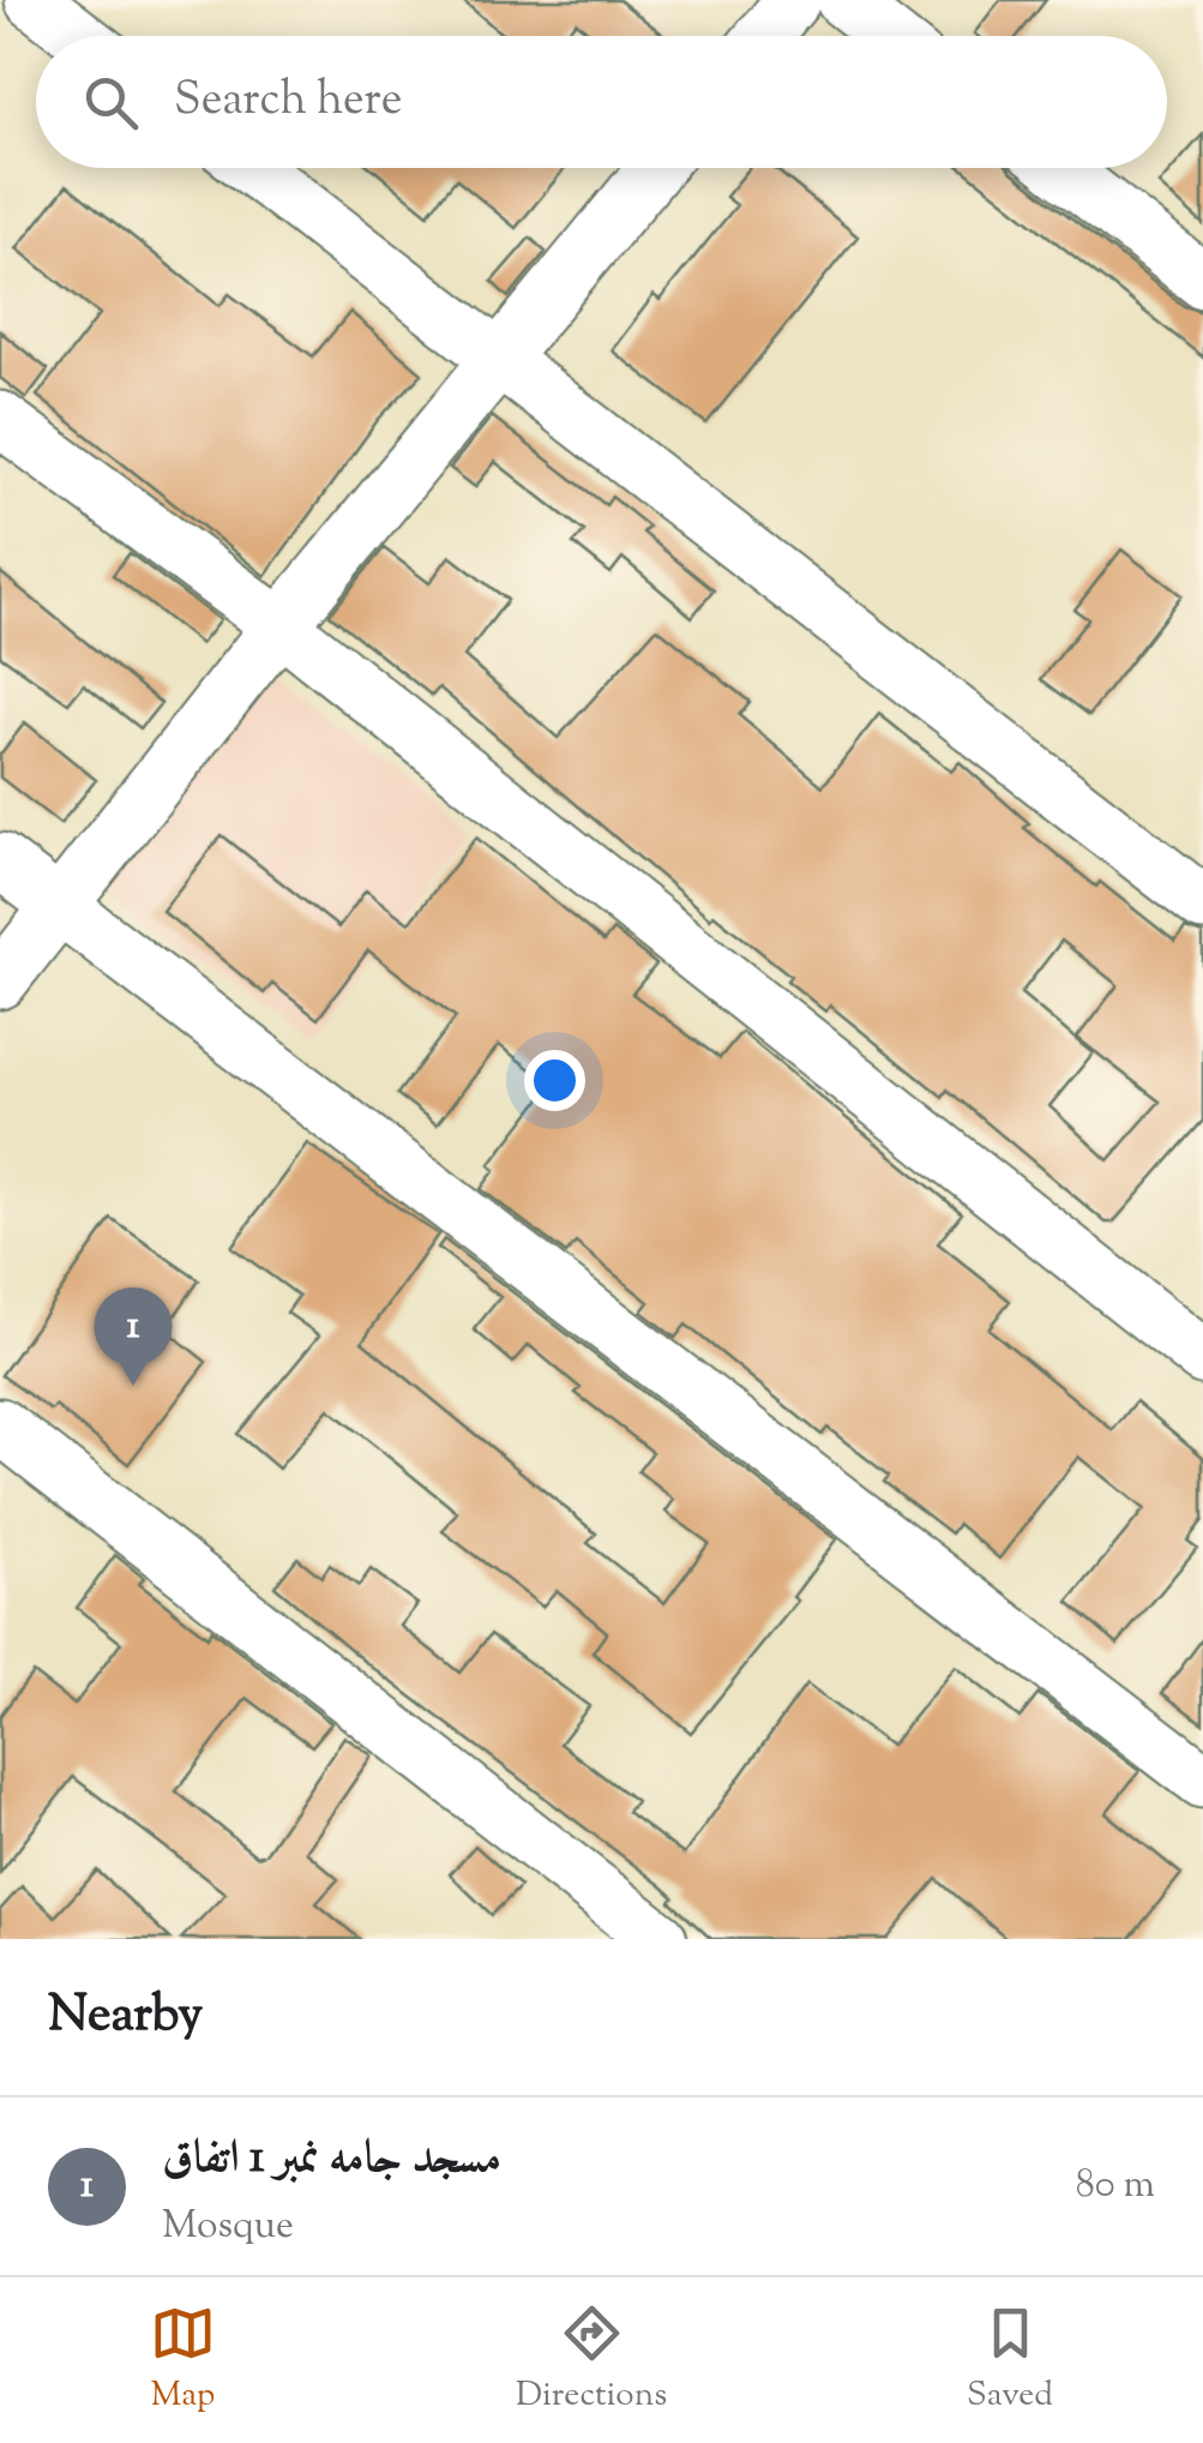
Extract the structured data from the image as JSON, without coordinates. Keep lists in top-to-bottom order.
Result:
{
  "page": {
    "search": "Search here",
    "pins": "1",
    "heading": "Nearby",
    "list": [
      {
        "mark": "1",
        "name": "مسجد جامه نمبر 1 اتفاق",
        "note": "Mosque",
        "value": "80 m"
      }
    ],
    "nav": ["Map", "Directions", "Saved"]
  }
}
